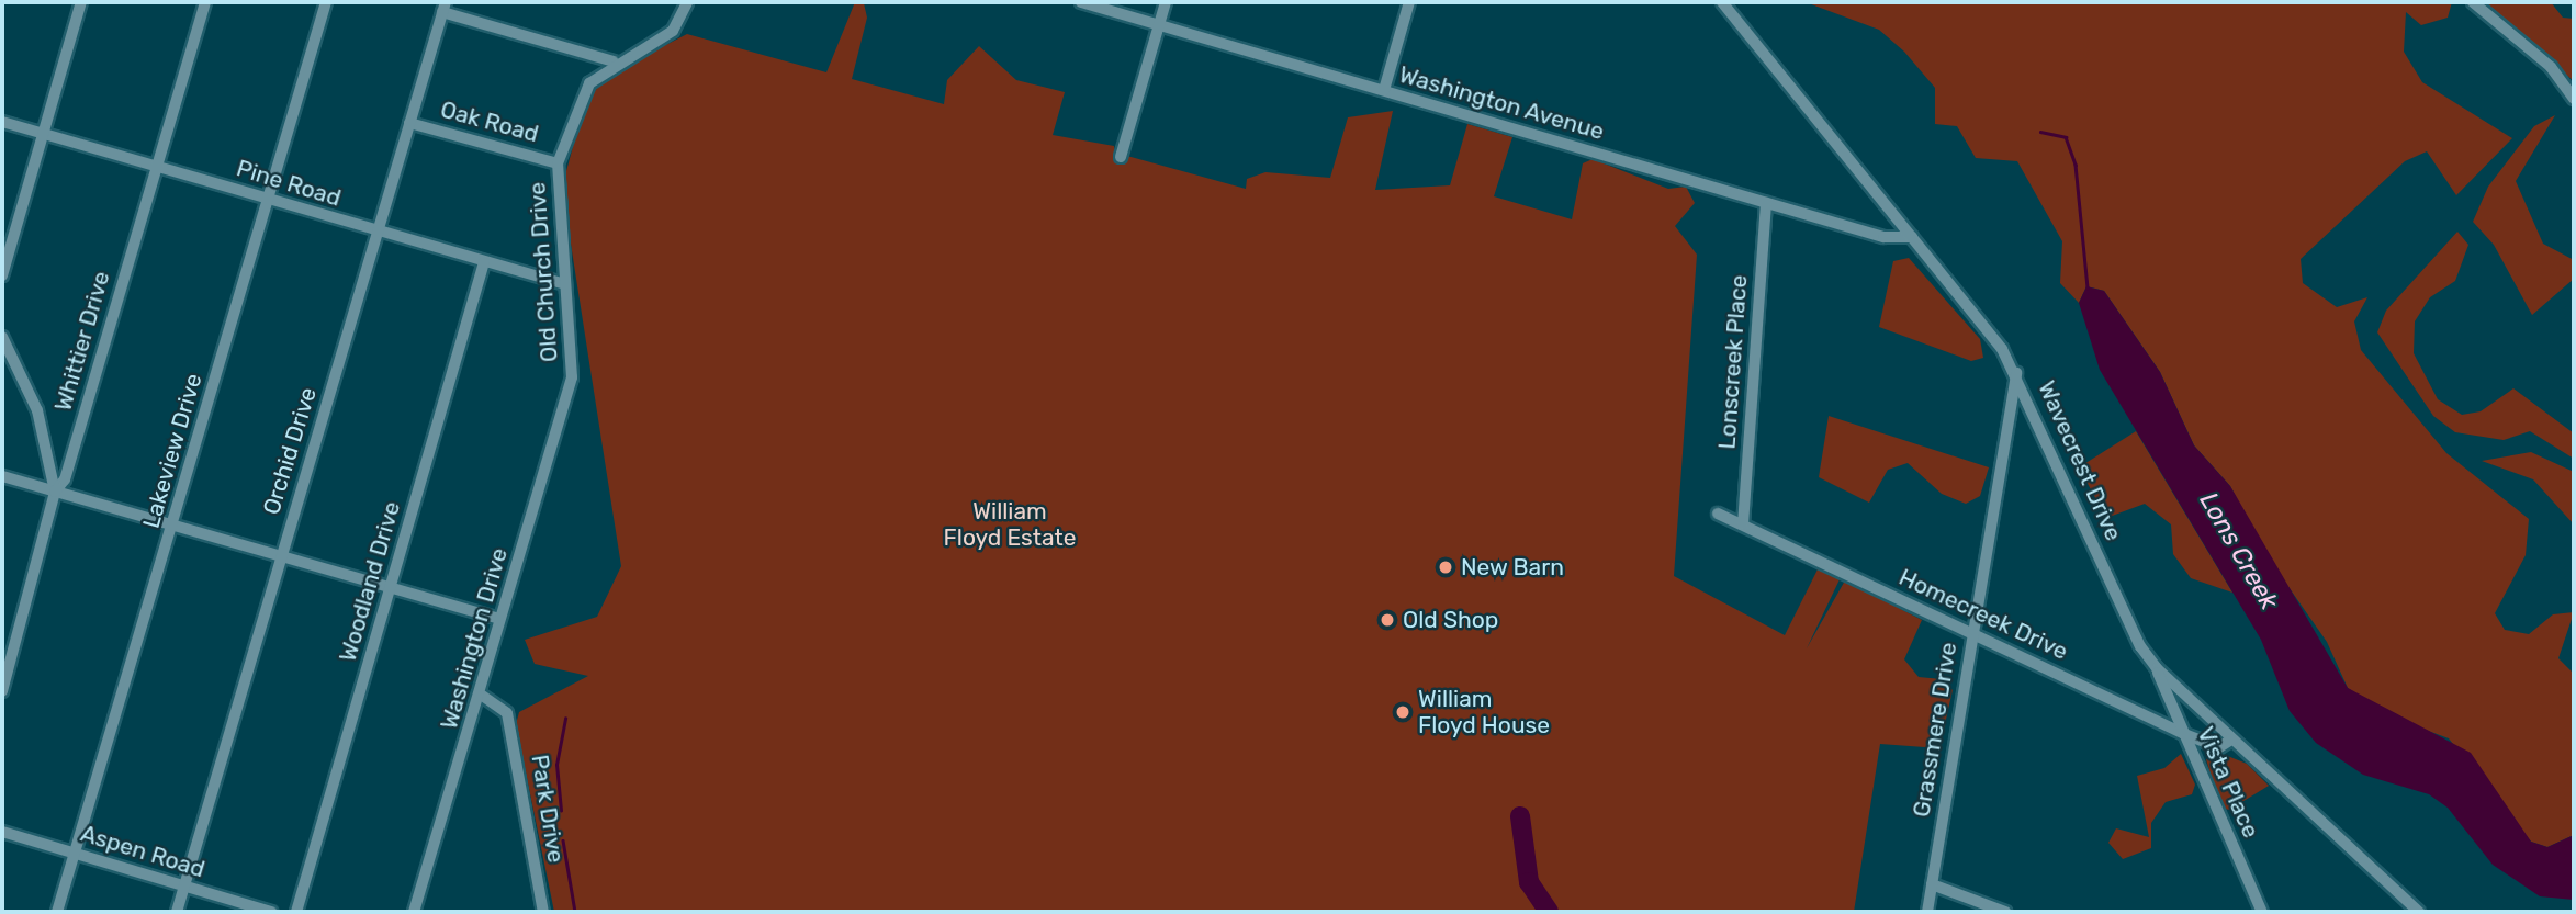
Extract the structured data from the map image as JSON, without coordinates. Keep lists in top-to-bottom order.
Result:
{
  "streets": {
    "street": [
      "Washington Avenue",
      "Oak Road",
      "Pine Road",
      "Old Church Drive",
      "Whittier Drive",
      "Lonscreek Place",
      "Lakeview Drive",
      "Orchid Drive",
      "Wavecrest Drive",
      "Woodland Drive",
      "Homecreek Drive",
      "Washington Drive",
      "Grassmere Drive",
      "Vista Place",
      "Park Drive",
      "Aspen Road"
    ]
  },
  "crossings": [
    ["Washington Avenue", "Lonscreek Place"],
    ["Washington Avenue", "Wavecrest Drive"],
    ["Oak Road", "Old Church Drive"],
    ["Oak Road", "Orchid Drive"],
    ["Pine Road", "Old Church Drive"],
    ["Pine Road", "Whittier Drive"],
    ["Pine Road", "Lakeview Drive"],
    ["Pine Road", "Orchid Drive"],
    ["Pine Road", "Woodland Drive"],
    ["Old Church Drive", "Washington Drive"],
    ["Lonscreek Place", "Homecreek Drive"],
    ["Lakeview Drive", "Aspen Road"],
    ["Orchid Drive", "Aspen Road"],
    ["Wavecrest Drive", "Homecreek Drive"],
    ["Wavecrest Drive", "Grassmere Drive"],
    ["Wavecrest Drive", "Vista Place"],
    ["Homecreek Drive", "Grassmere Drive"],
    ["Homecreek Drive", "Vista Place"],
    ["Washington Drive", "Park Drive"]
  ],
  "water": ["Lons Creek"],
  "parks": ["William Floyd Estate"],
  "places": ["New Barn", "Old Shop", "William Floyd House"]
}
